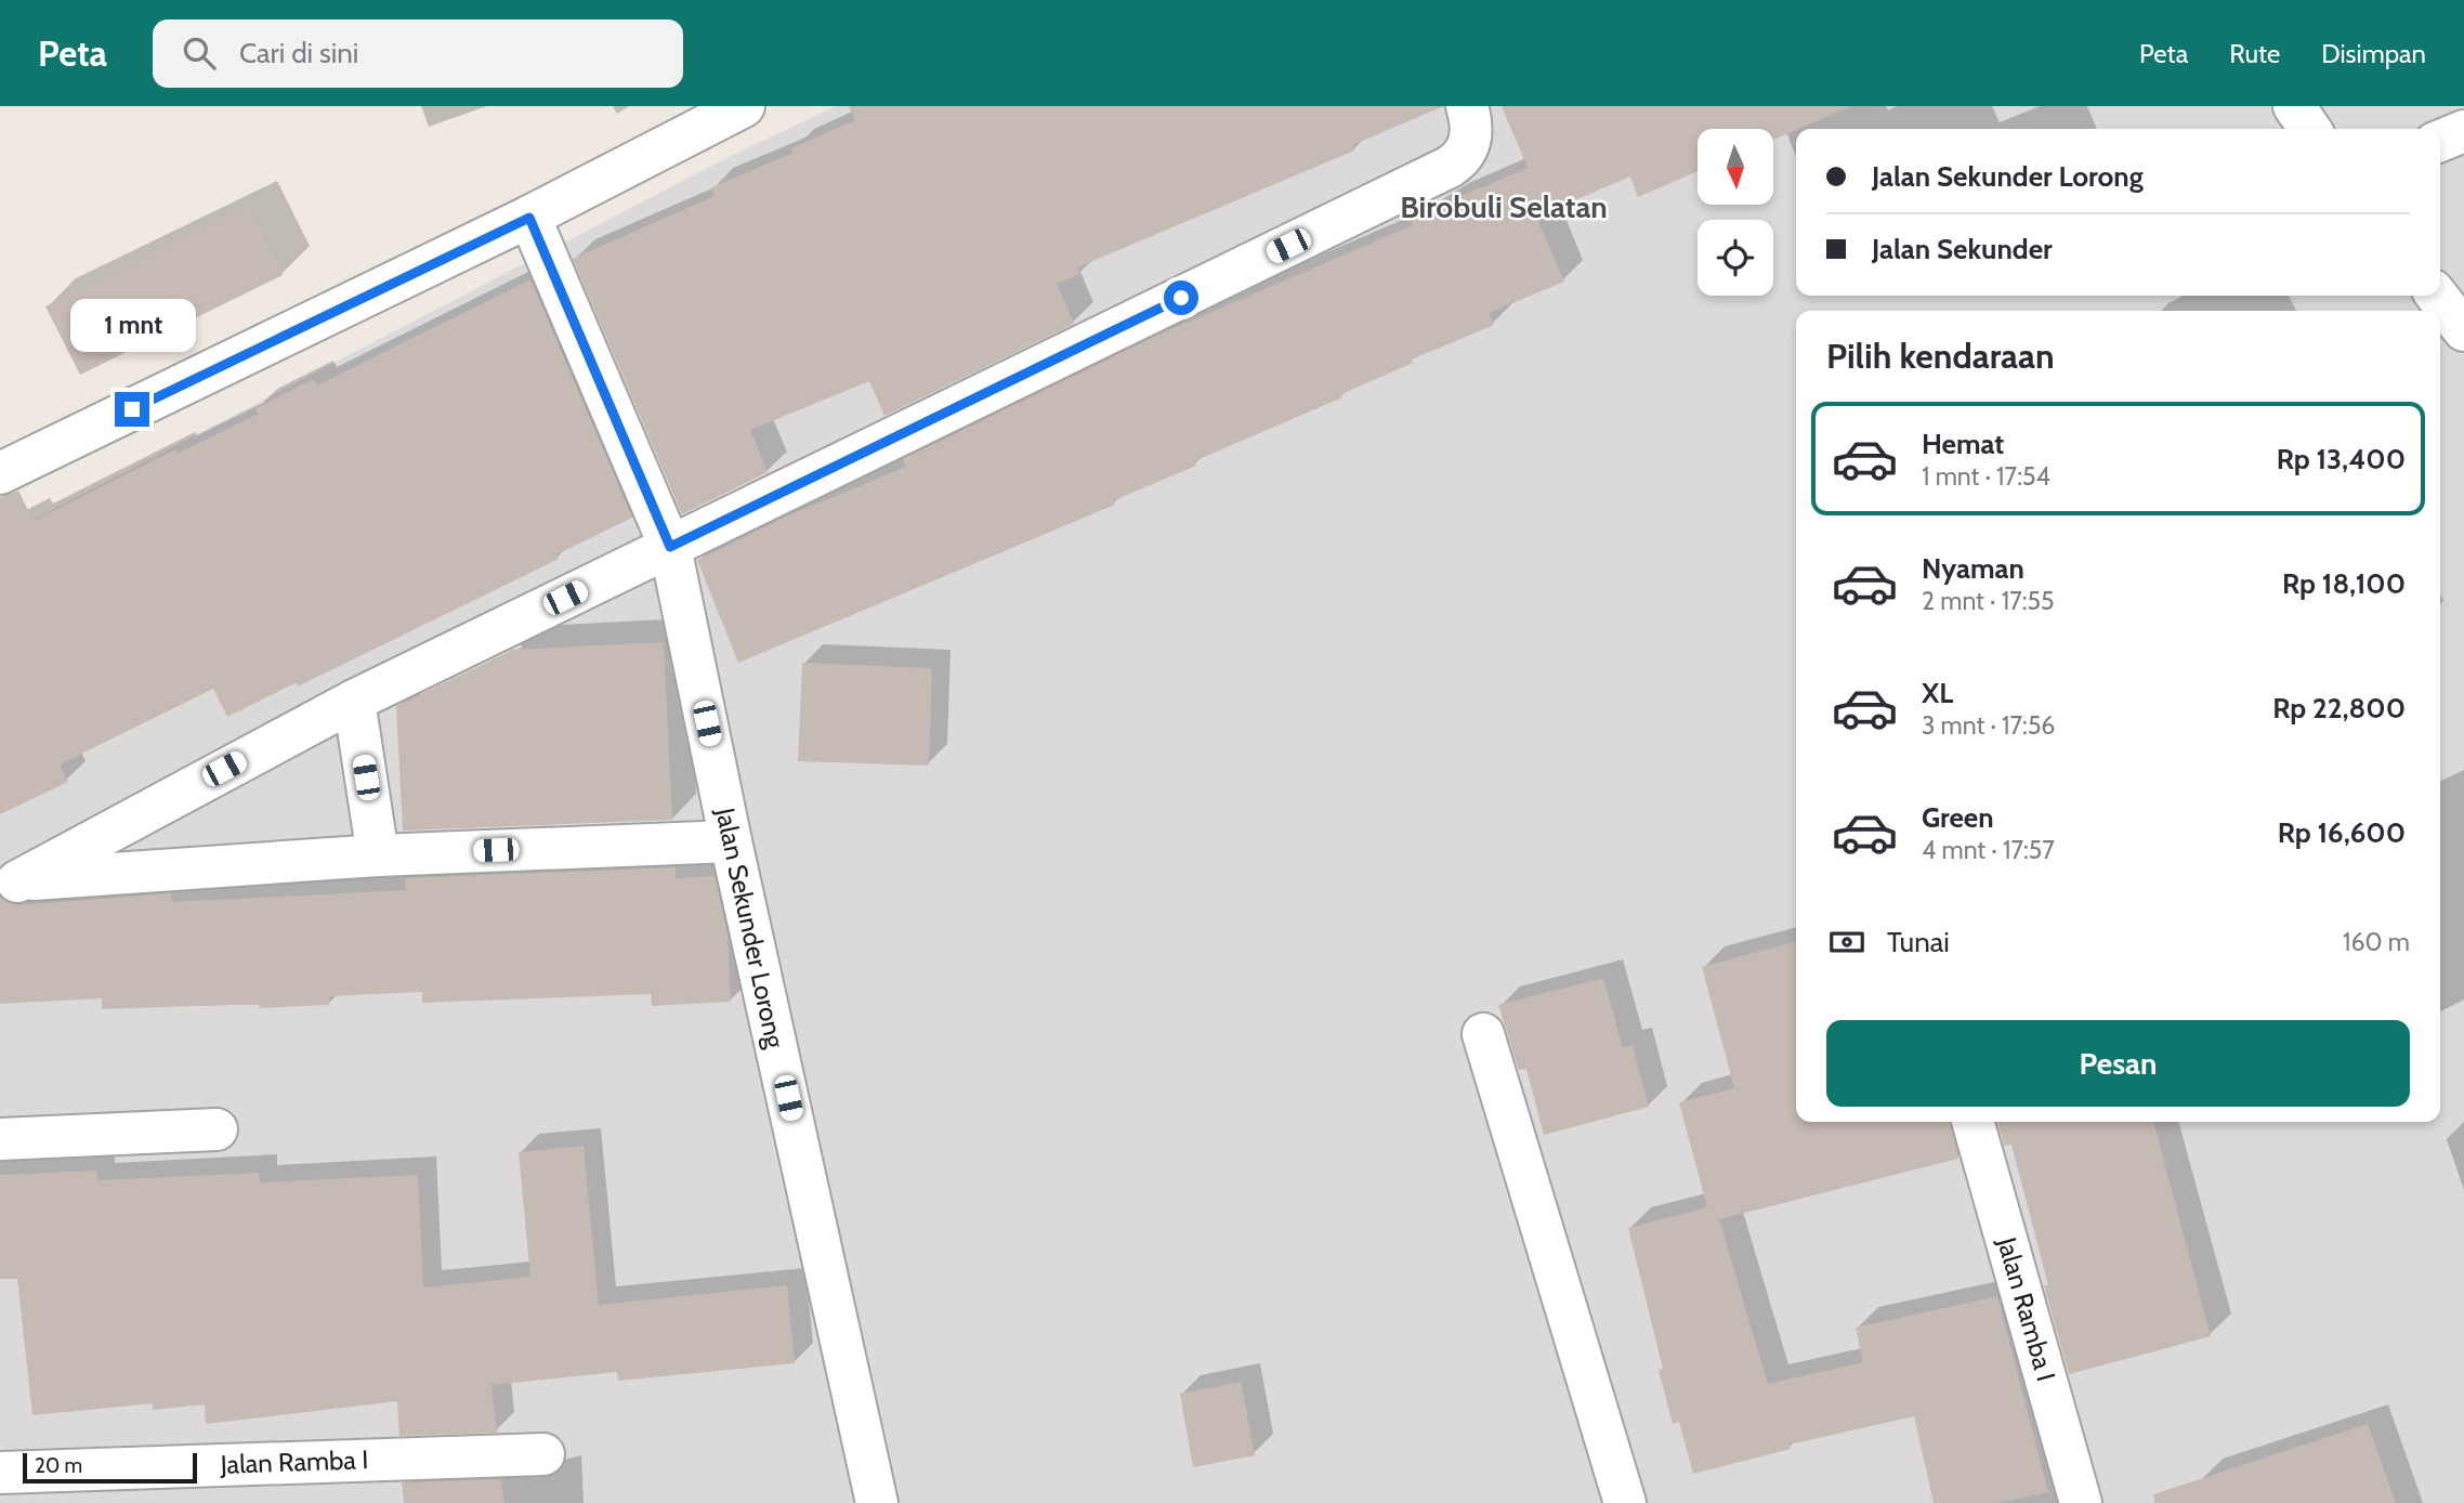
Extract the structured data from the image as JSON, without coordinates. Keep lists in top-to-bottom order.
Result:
{
  "streets": {
    "street": ["Jalan Sekunder Lorong", "Jalan Ramba I"]
  },
  "districts": ["Birobuli Selatan"],
  "scale_bar": "20 m",
  "north": "bottom",
  "page": {
    "header": "Peta",
    "search": "Cari di sini",
    "nav": ["Peta", "Rute", "Disimpan"],
    "banner": ["Jalan Sekunder Lorong", "Jalan Sekunder"],
    "bubble": "1 mnt",
    "heading": "Pilih kendaraan",
    "list": [
      {
        "name": "Hemat",
        "note": "1 mnt · 17:54",
        "value": "Rp 13,400"
      },
      {
        "name": "Nyaman",
        "note": "2 mnt · 17:55",
        "value": "Rp 18,100"
      },
      {
        "name": "XL",
        "note": "3 mnt · 17:56",
        "value": "Rp 22,800"
      },
      {
        "name": "Green",
        "note": "4 mnt · 17:57",
        "value": "Rp 16,600"
      }
    ],
    "pay": ["Tunai", "160 m"],
    "buttons": "Pesan",
    "scale": "20 m"
  }
}
